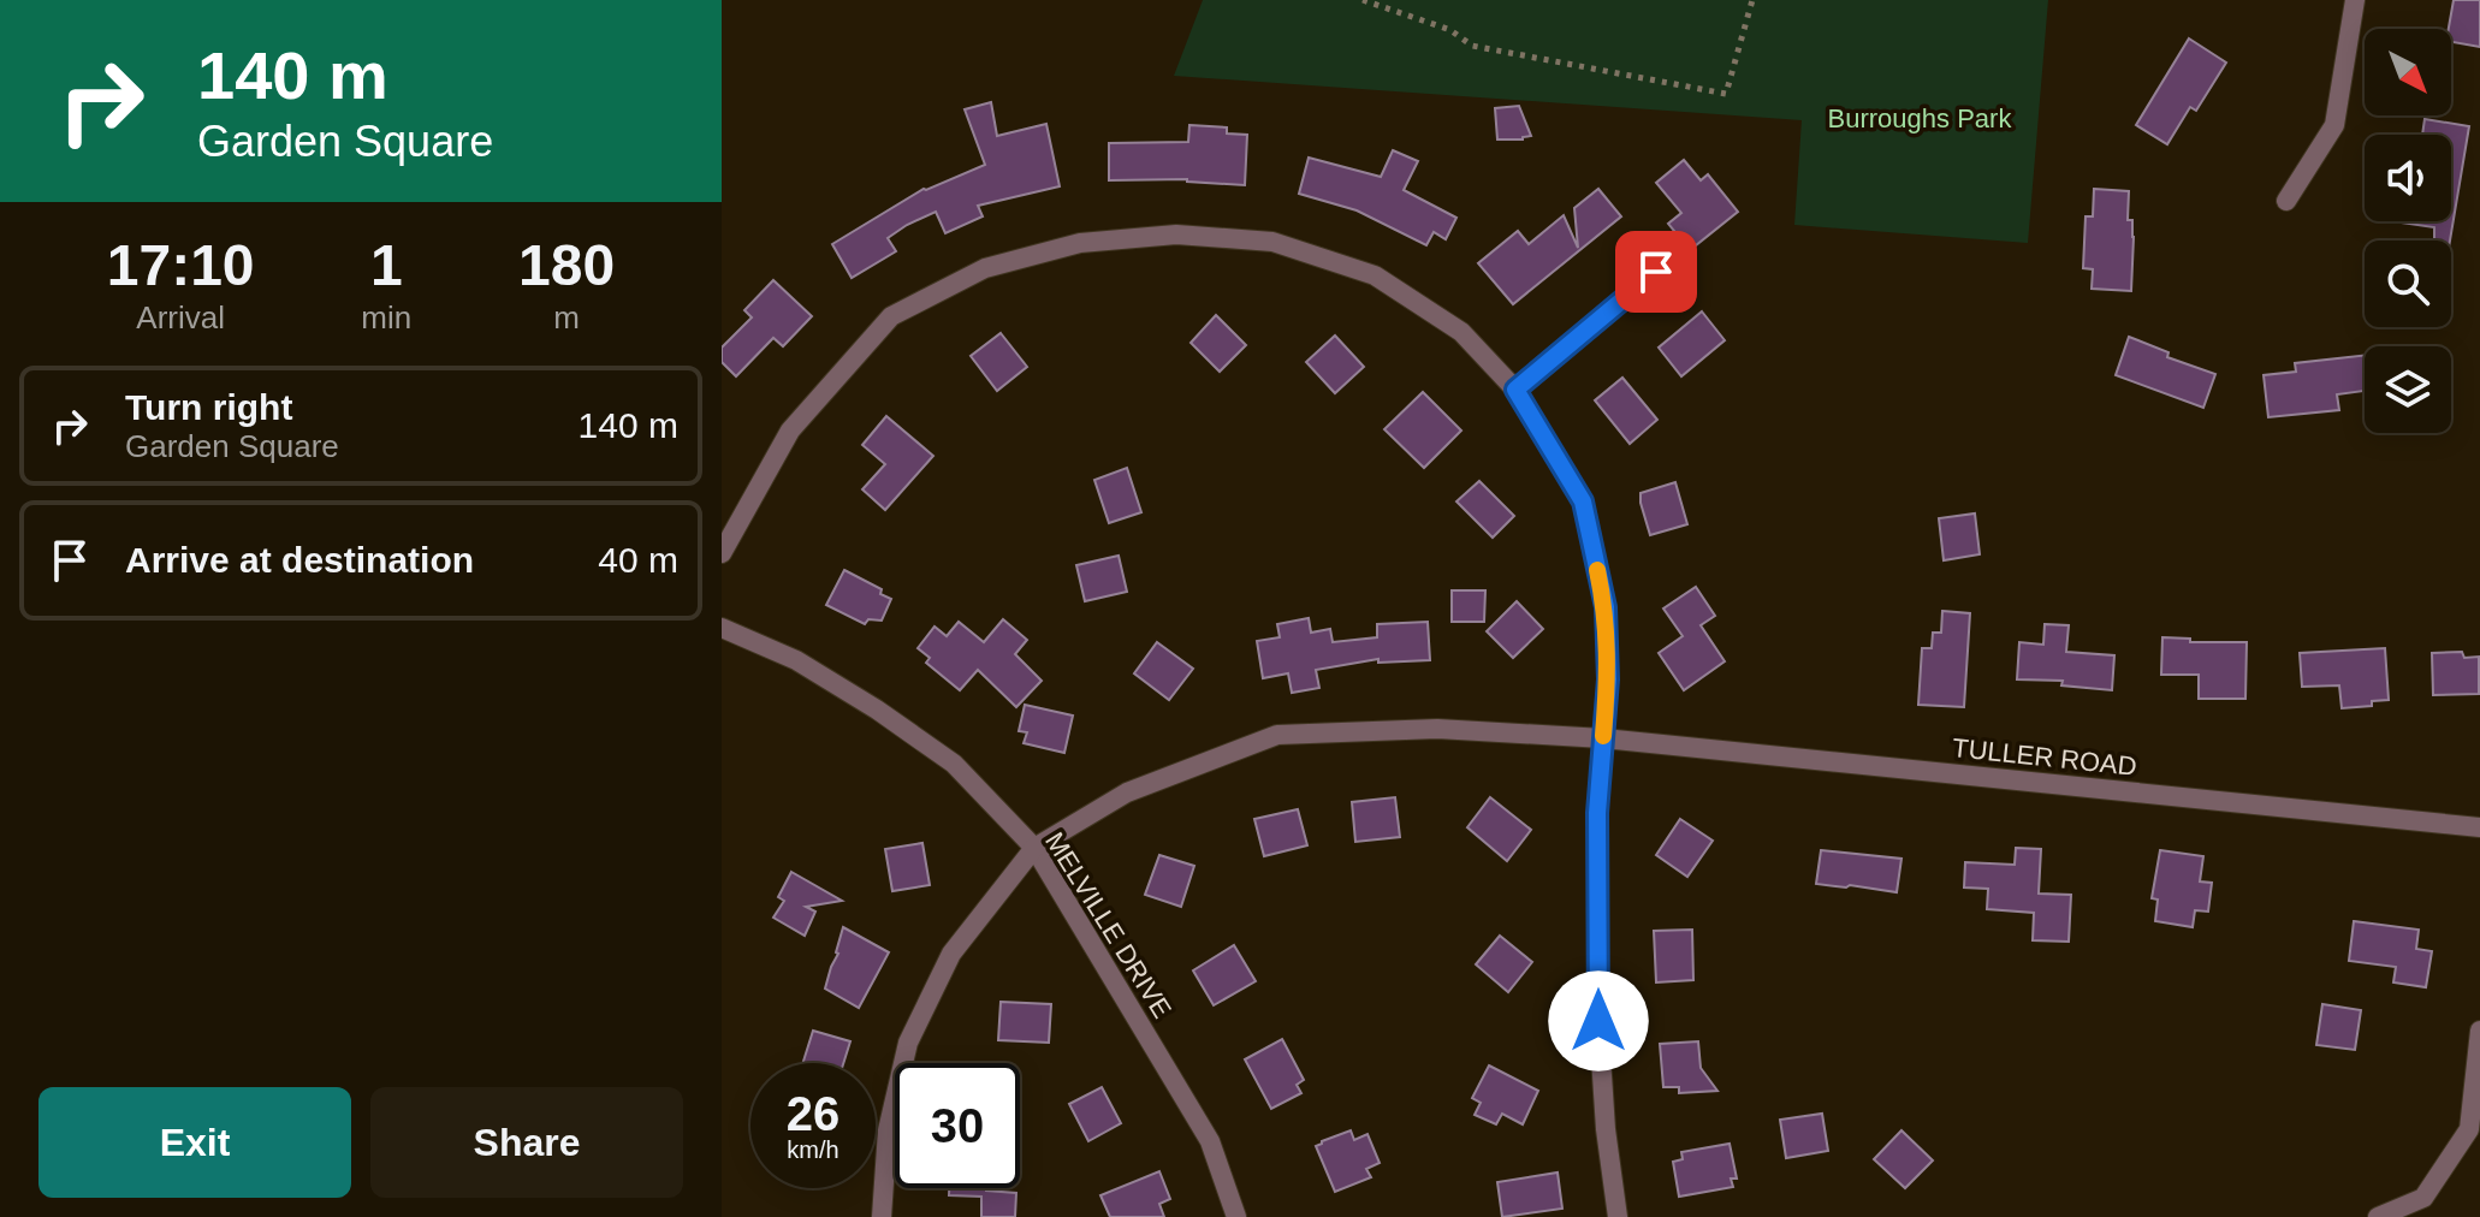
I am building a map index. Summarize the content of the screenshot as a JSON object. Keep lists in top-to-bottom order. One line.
{"streets":{"street":["TULLER ROAD","MELVILLE DRIVE"]},"crossings":[["TULLER ROAD","MELVILLE DRIVE"]],"parks":["Burroughs Park"],"north":"bottom right","page":{"turn":["140 m","Garden Square"],"eta":["17:10","Arrival","1","min","180","m"],"list":[{"name":"Turn right","note":"Garden Square","value":"140 m"},{"name":"Arrive at destination","value":"40 m"}],"speed":"26 km/h","limit":"30","buttons":["Exit","Share"]}}
